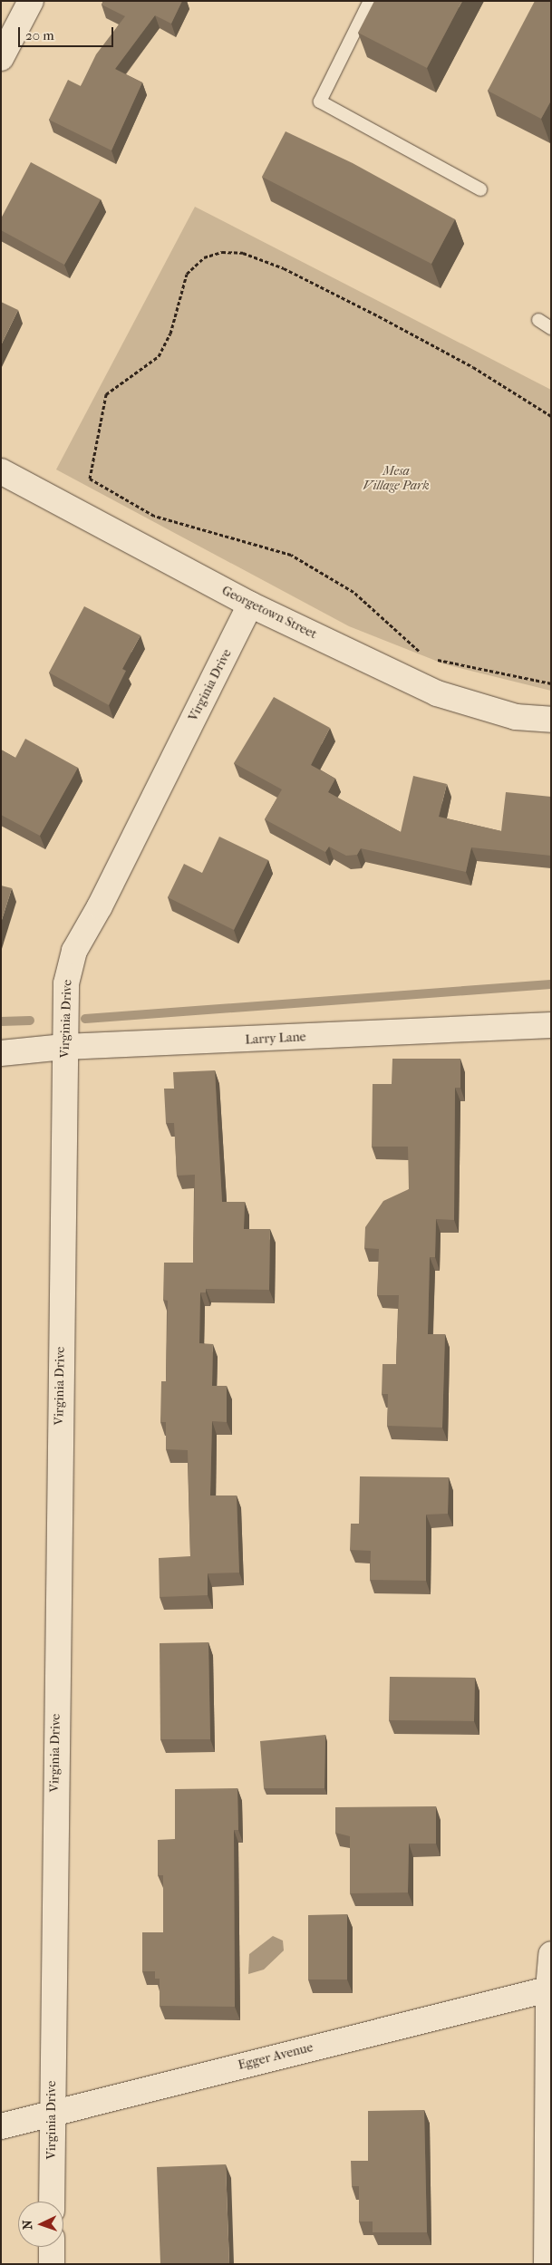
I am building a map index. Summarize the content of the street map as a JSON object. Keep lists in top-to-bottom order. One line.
{"streets":{"street":["Georgetown Street","Virginia Drive","Larry Lane","Egger Avenue"]},"crossings":[["Georgetown Street","Virginia Drive"],["Virginia Drive","Larry Lane"],["Virginia Drive","Egger Avenue"]],"parks":["Mesa Village Park"],"scale_bar":"20 m","north":"left"}
